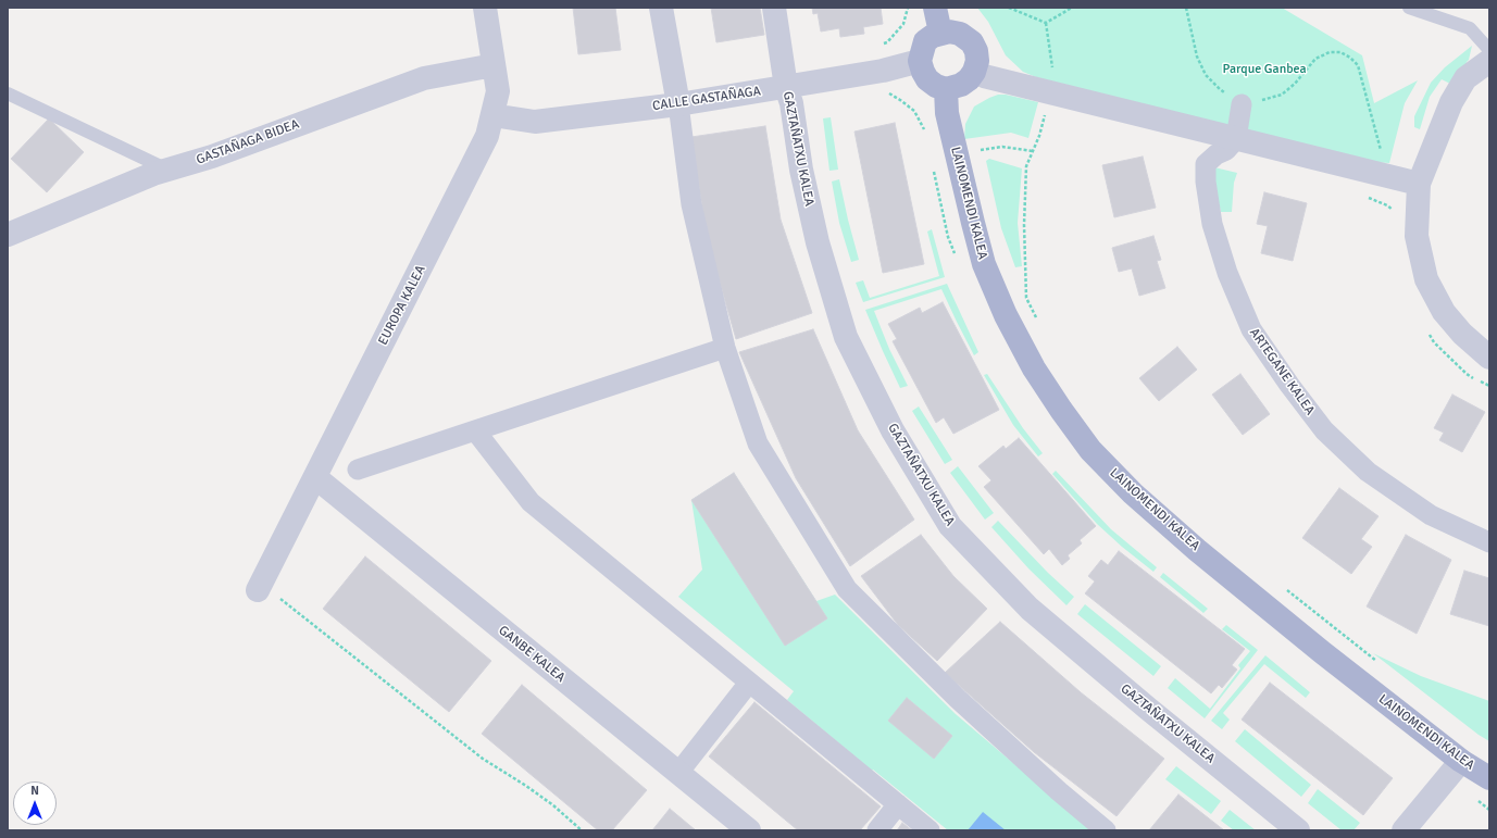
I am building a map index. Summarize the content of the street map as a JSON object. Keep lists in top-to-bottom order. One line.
{"streets":{"main road":["LAINOMENDI KALEA"],"street":["CALLE GASTAÑAGA","GASTAÑAGA BIDEA","GAZTAÑATXU KALEA","EUROPA KALEA","ARTEGANE KALEA","GANBE KALEA"]},"crossings":[["CALLE GASTAÑAGA","GAZTAÑATXU KALEA"],["CALLE GASTAÑAGA","LAINOMENDI KALEA"],["CALLE GASTAÑAGA","EUROPA KALEA"],["GASTAÑAGA BIDEA","EUROPA KALEA"],["EUROPA KALEA","GANBE KALEA"]],"parks":["Parque Ganbea"],"north":"top"}
